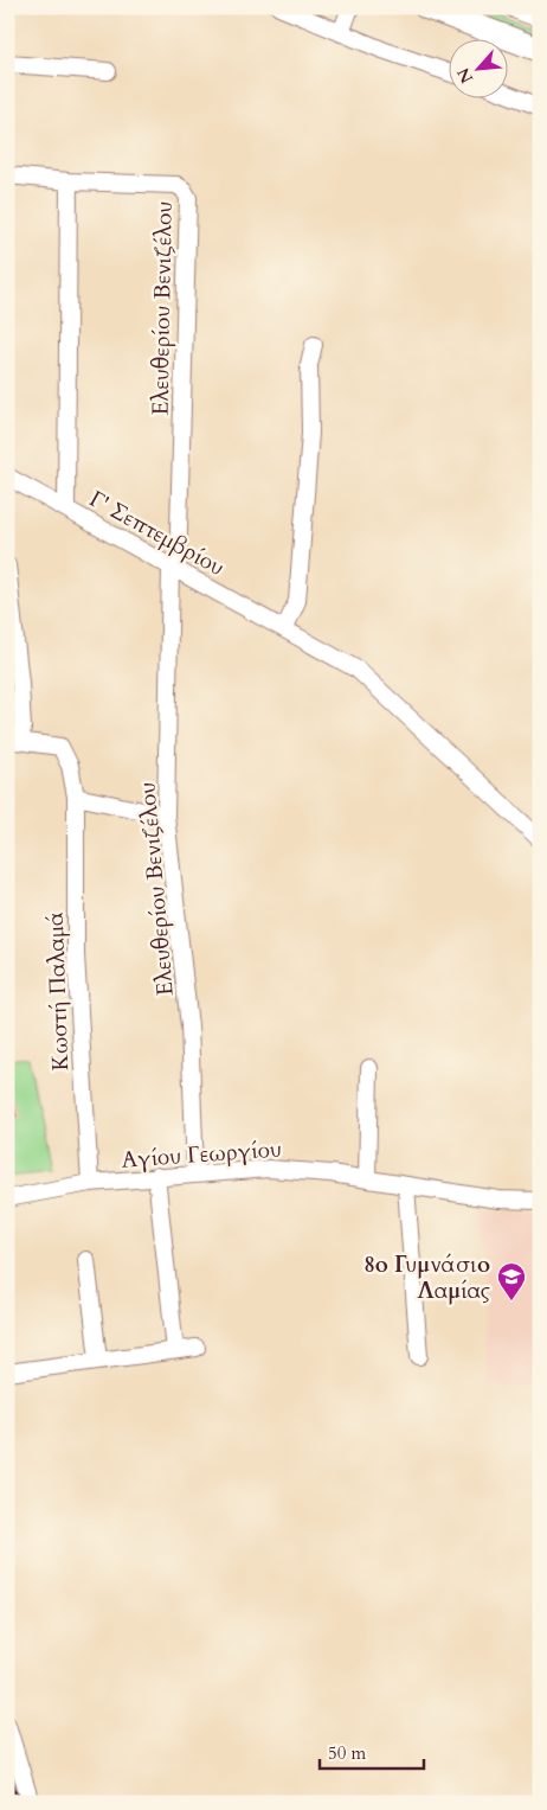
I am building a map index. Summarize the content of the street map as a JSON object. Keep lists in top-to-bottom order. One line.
{"streets":{"street":["Ελευθερίου Βενιζέλου","Γ' Σεπτεμβρίου","Κωστή Παλαμά","Αγίου Γεωργίου"]},"crossings":[["Ελευθερίου Βενιζέλου","Γ' Σεπτεμβρίου"],["Ελευθερίου Βενιζέλου","Αγίου Γεωργίου"],["Κωστή Παλαμά","Αγίου Γεωργίου"]],"places":{"school or university":["8ο Γυμνάσιο Λαμίας"]},"scale_bar":"50 m","north":"bottom left"}
